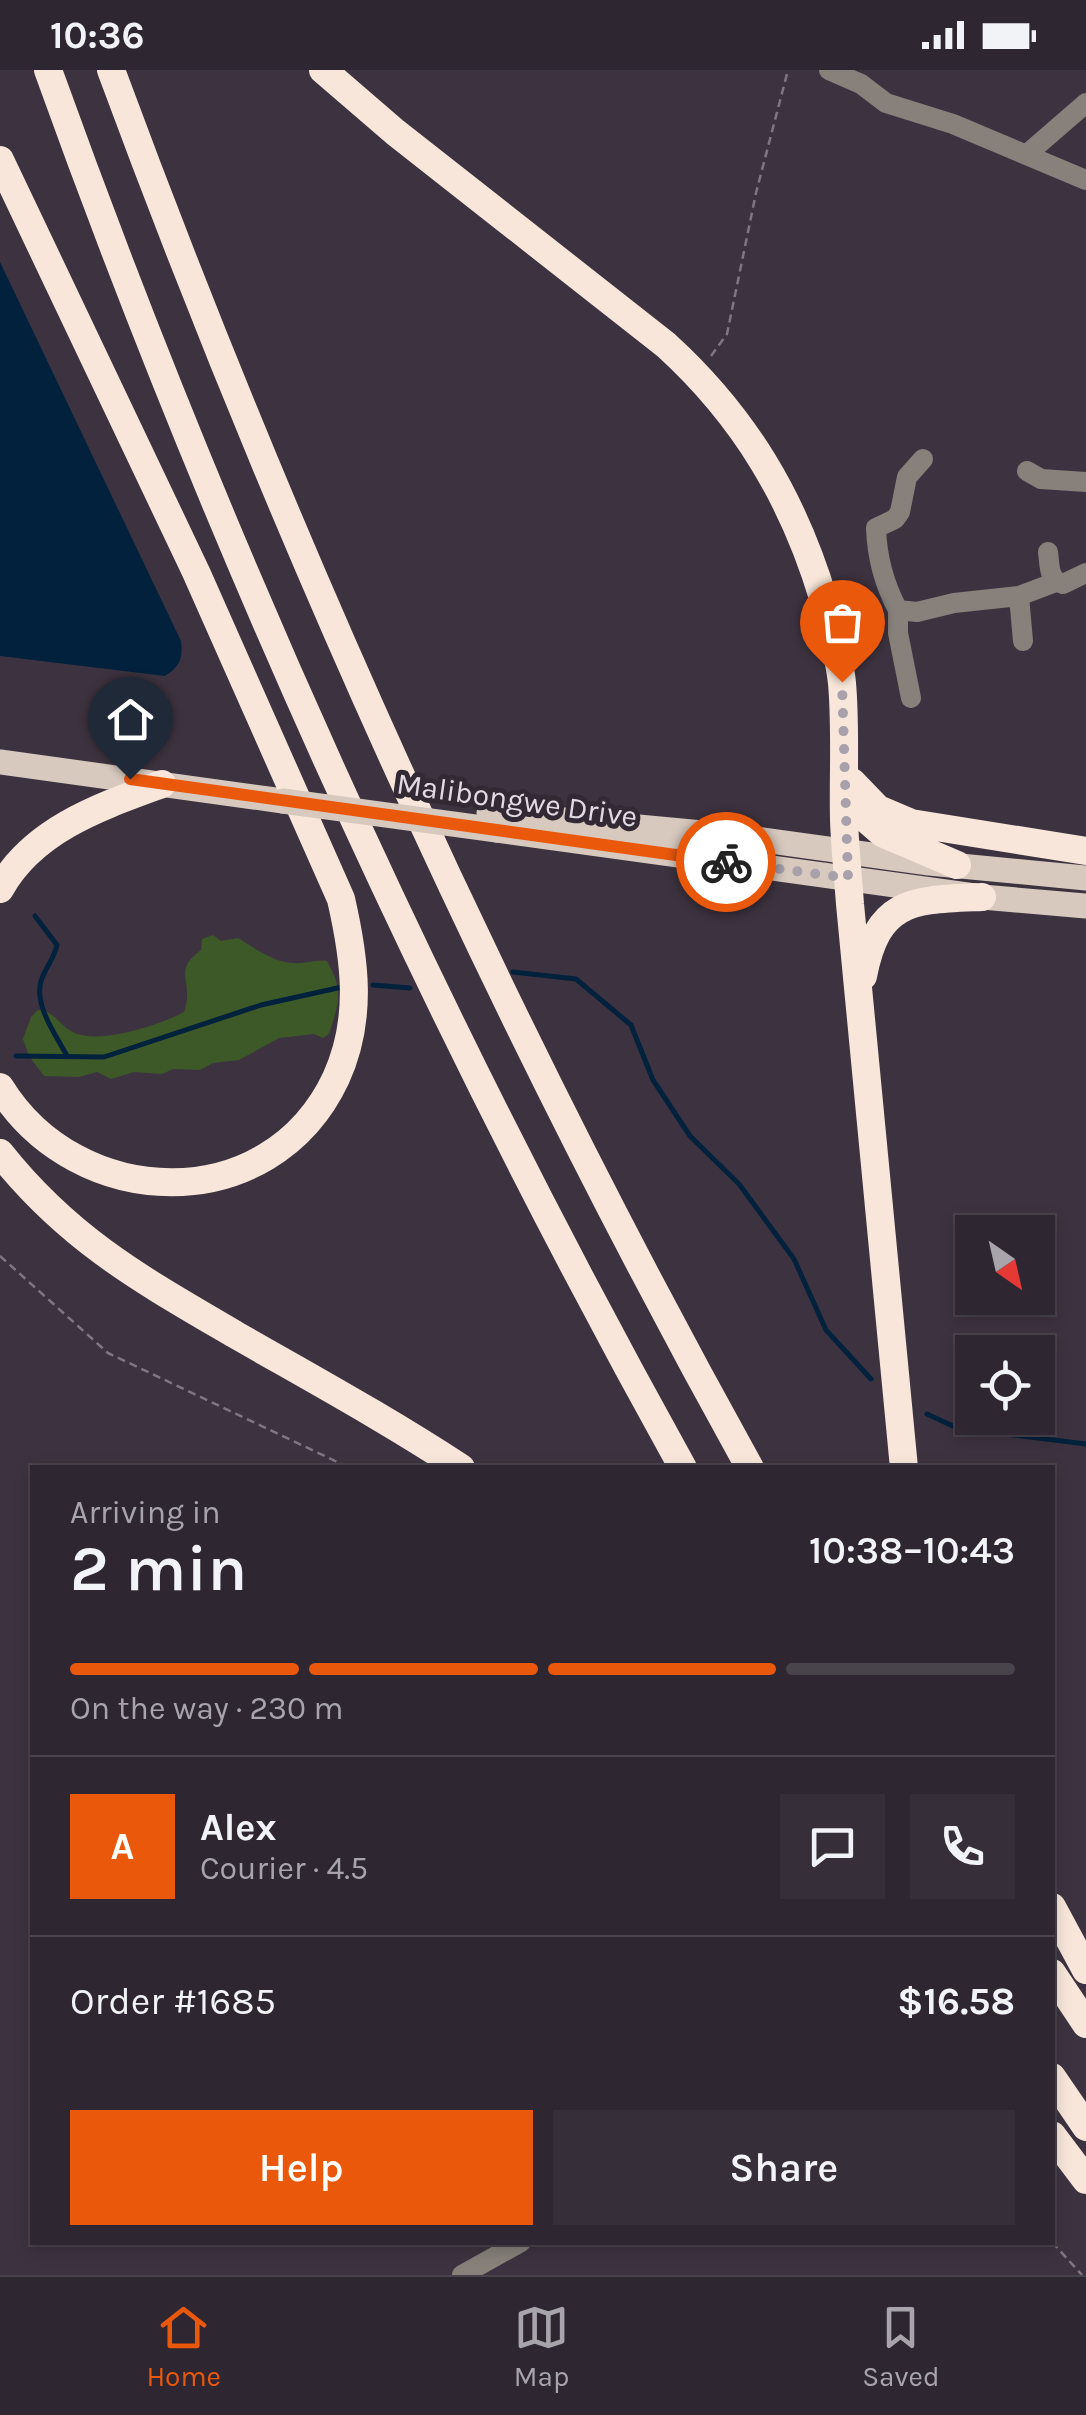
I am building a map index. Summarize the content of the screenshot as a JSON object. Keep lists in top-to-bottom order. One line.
{"streets":{"main road":["Malibongwe Drive"]},"north":"bottom right","page":{"status":"10:36","heading":["2 min","Arriving in","10:38–10:43"],"panel":["Alex","Courier · 4.5","Order #1685","$16.58"],"bar":"On the way · 230 m","round":"A","buttons":["Help","Share"],"tabs":["Home","Map","Saved"]}}
